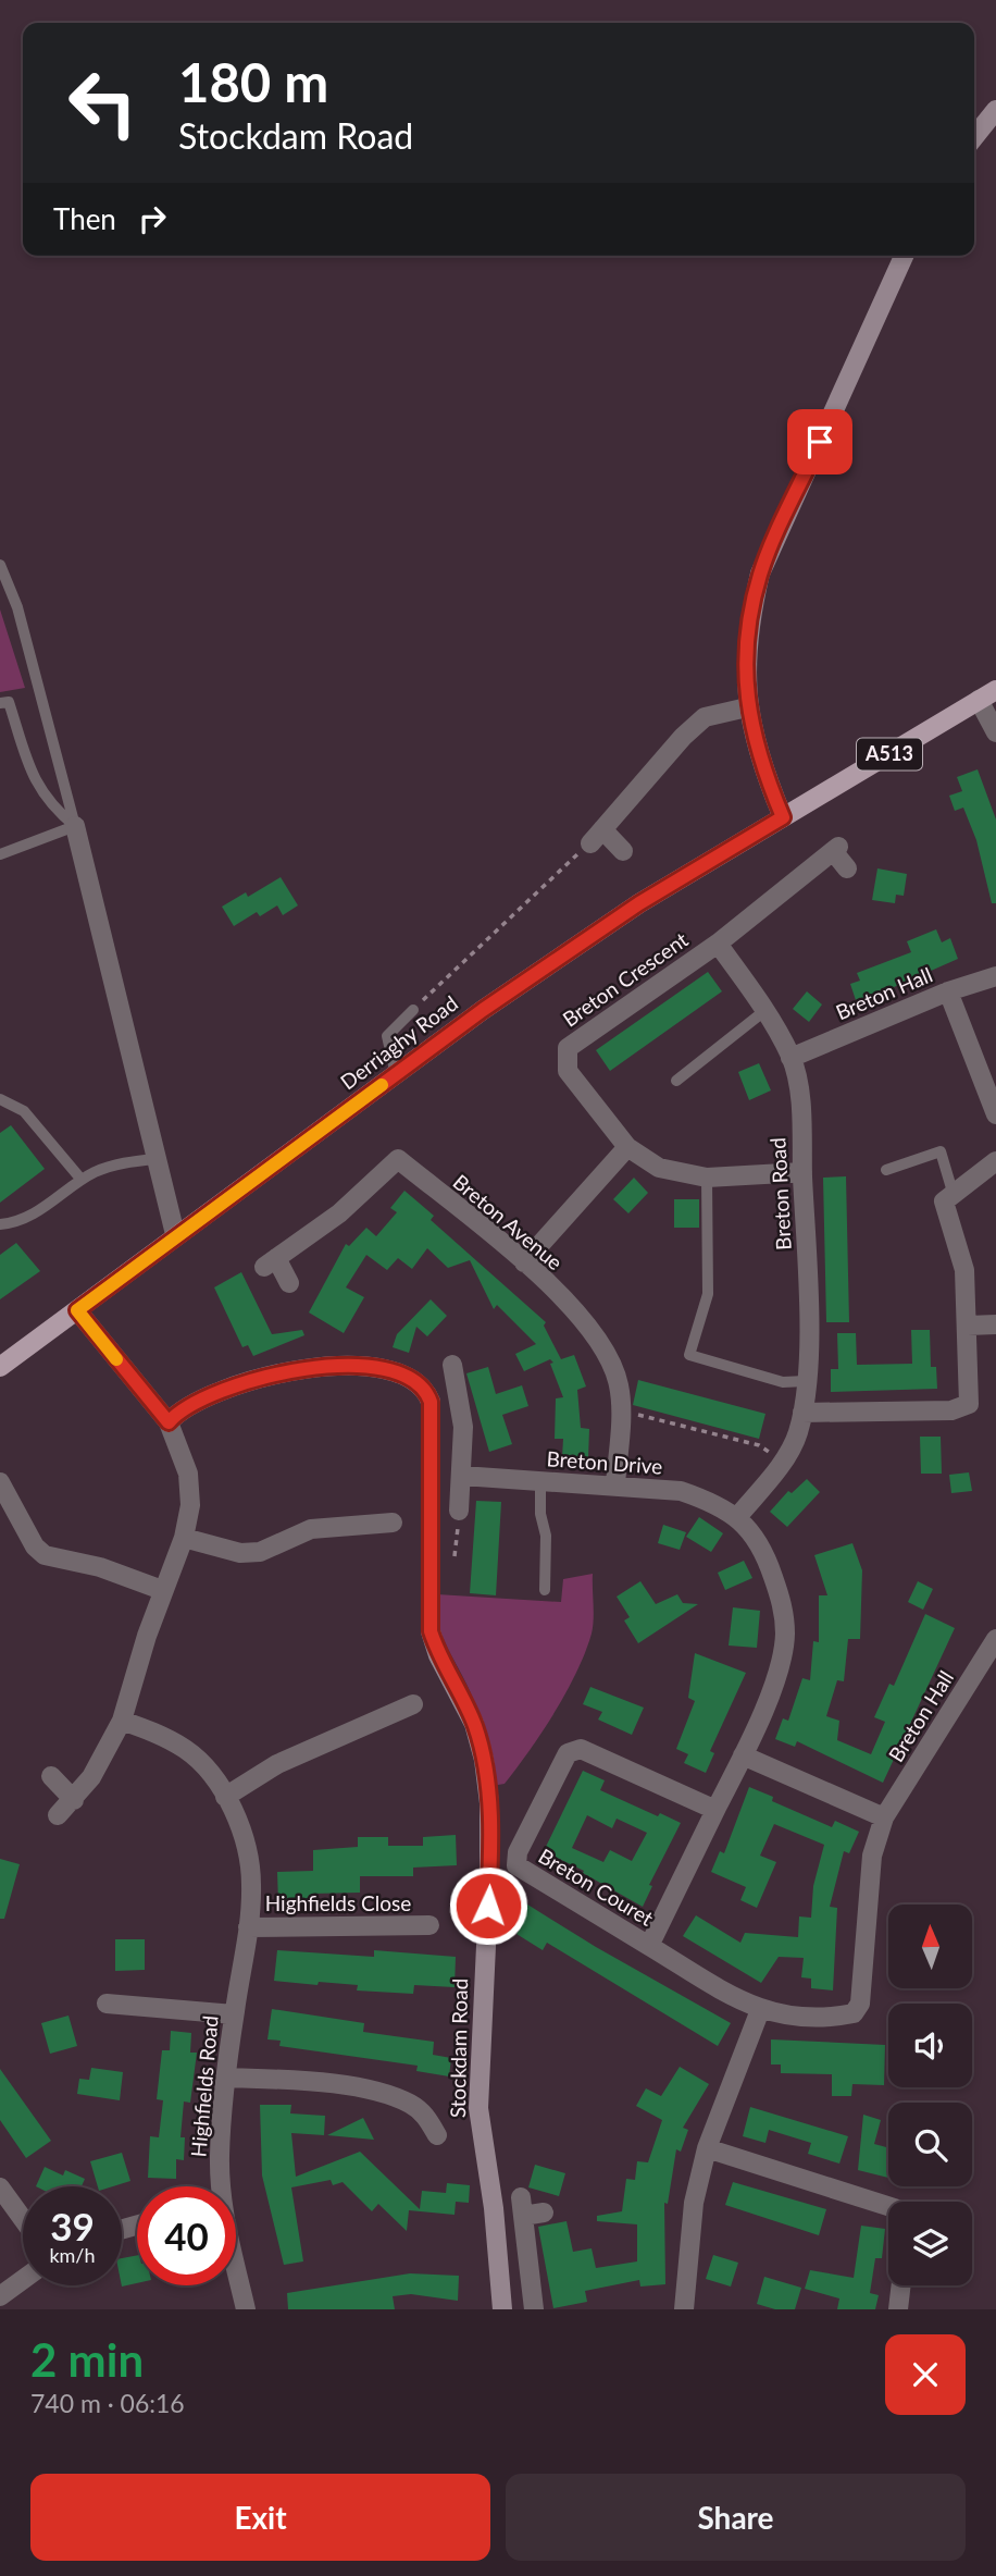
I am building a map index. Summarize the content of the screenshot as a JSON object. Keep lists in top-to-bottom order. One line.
{"streets":{"main road":["A513","Derriaghy Road"],"street":["Breton Crescent","Breton Hall","Breton Road","Breton Avenue","Breton Drive","Breton Couret","Highfields Close","Stockdam Road","Highfields Road"]},"crossings":[["A513","Derriaghy Road"],["Breton Crescent","Breton Road"],["Breton Hall","Breton Road"],["Breton Road","Breton Drive"],["Breton Road","Breton Couret"],["Breton Avenue","Breton Drive"],["Breton Drive","Breton Couret"],["Highfields Close","Highfields Road"]],"north":"top","page":{"turn":["180 m","Stockdam Road"],"then":"Then","speed":"39 km/h","limit":"40","heading":["2 min","740 m · 06:16"],"buttons":["Exit","Share"]}}
